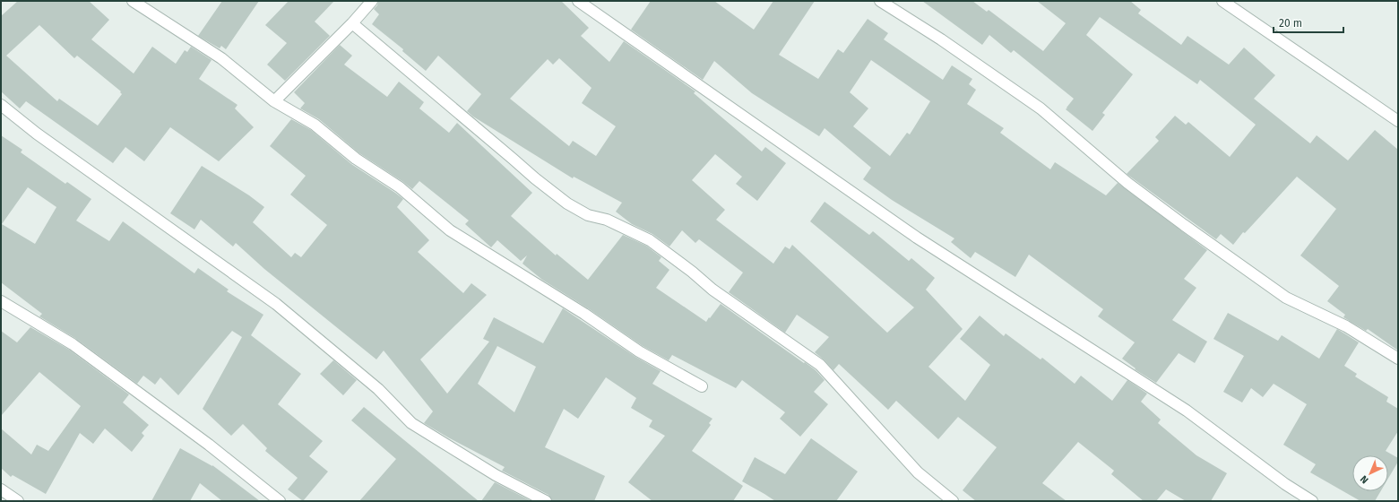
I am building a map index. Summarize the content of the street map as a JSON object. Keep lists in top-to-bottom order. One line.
{"scale_bar":"20 m","north":"bottom left"}
